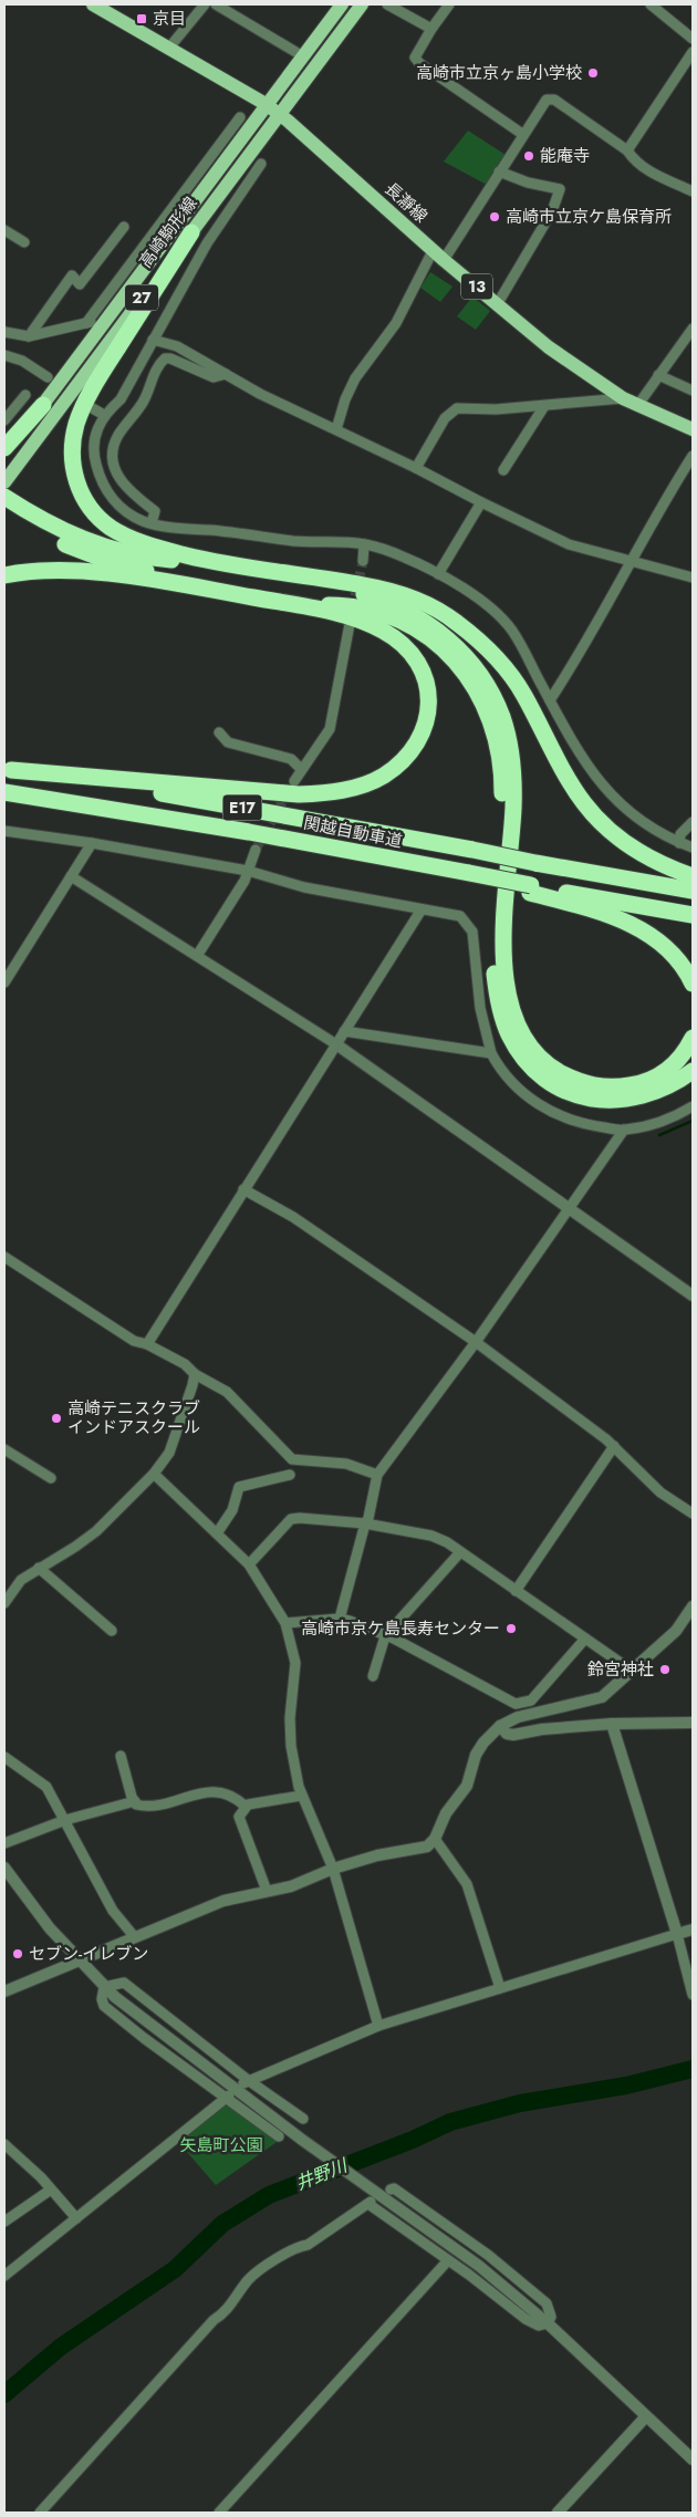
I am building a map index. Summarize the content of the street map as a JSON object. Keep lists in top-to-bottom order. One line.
{"streets":{"highway":["E17","関越自動車道"],"main road":["長瀞線","高崎駒形線","13","27"]},"crossings":[["長瀞線","高崎駒形線"]],"water":["井野川"],"parks":["矢島町公園"],"places":{"transit":["京目"],"other":["高崎市立京ヶ島小学校","能庵寺","高崎市立京ケ島保育所","高崎テニスクラブ インドアスクール","高崎市京ケ島長寿センター","鈴宮神社","セブン-イレブン"]}}
